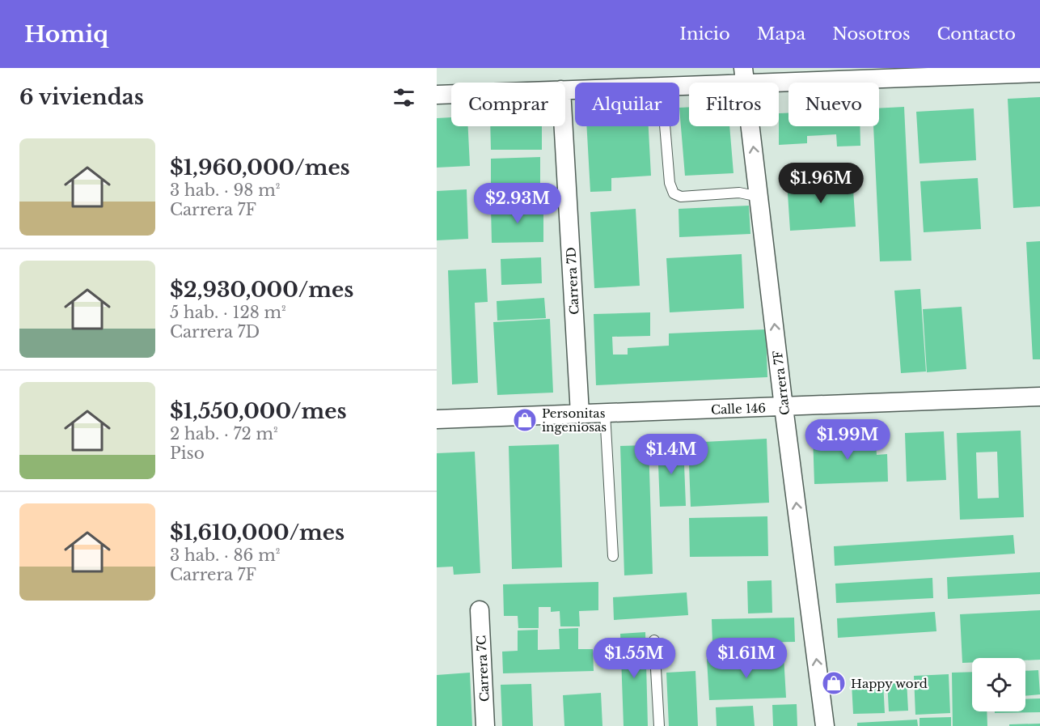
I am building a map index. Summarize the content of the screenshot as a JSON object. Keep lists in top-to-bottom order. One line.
{"streets":{"street":["Carrera 7D","Carrera 7F","Calle 146","Carrera 7C"]},"crossings":[["Carrera 7D","Calle 146"],["Carrera 7F","Calle 146"]],"one_way":["Carrera 7F"],"places":{"shop":["Personitas ingeniosas","Happy word"]},"page":{"header":"Homiq","nav":["Inicio","Mapa","Nosotros","Contacto"],"heading":"6 viviendas","chip":["Comprar","Alquilar","Filtros","Nuevo"],"list":[{"name":"$1,960,000/mes","note":"3 hab. · 98 m² · Carrera 7F"},{"name":"$2,930,000/mes","note":"5 hab. · 128 m² · Carrera 7D"},{"name":"$1,550,000/mes","note":"2 hab. · 72 m² · Piso"},{"name":"$1,610,000/mes","note":"3 hab. · 86 m² · Carrera 7F"}],"price":["$1.96M","$2.93M","$1.99M","$1.4M","$1.55M","$1.61M"]}}
